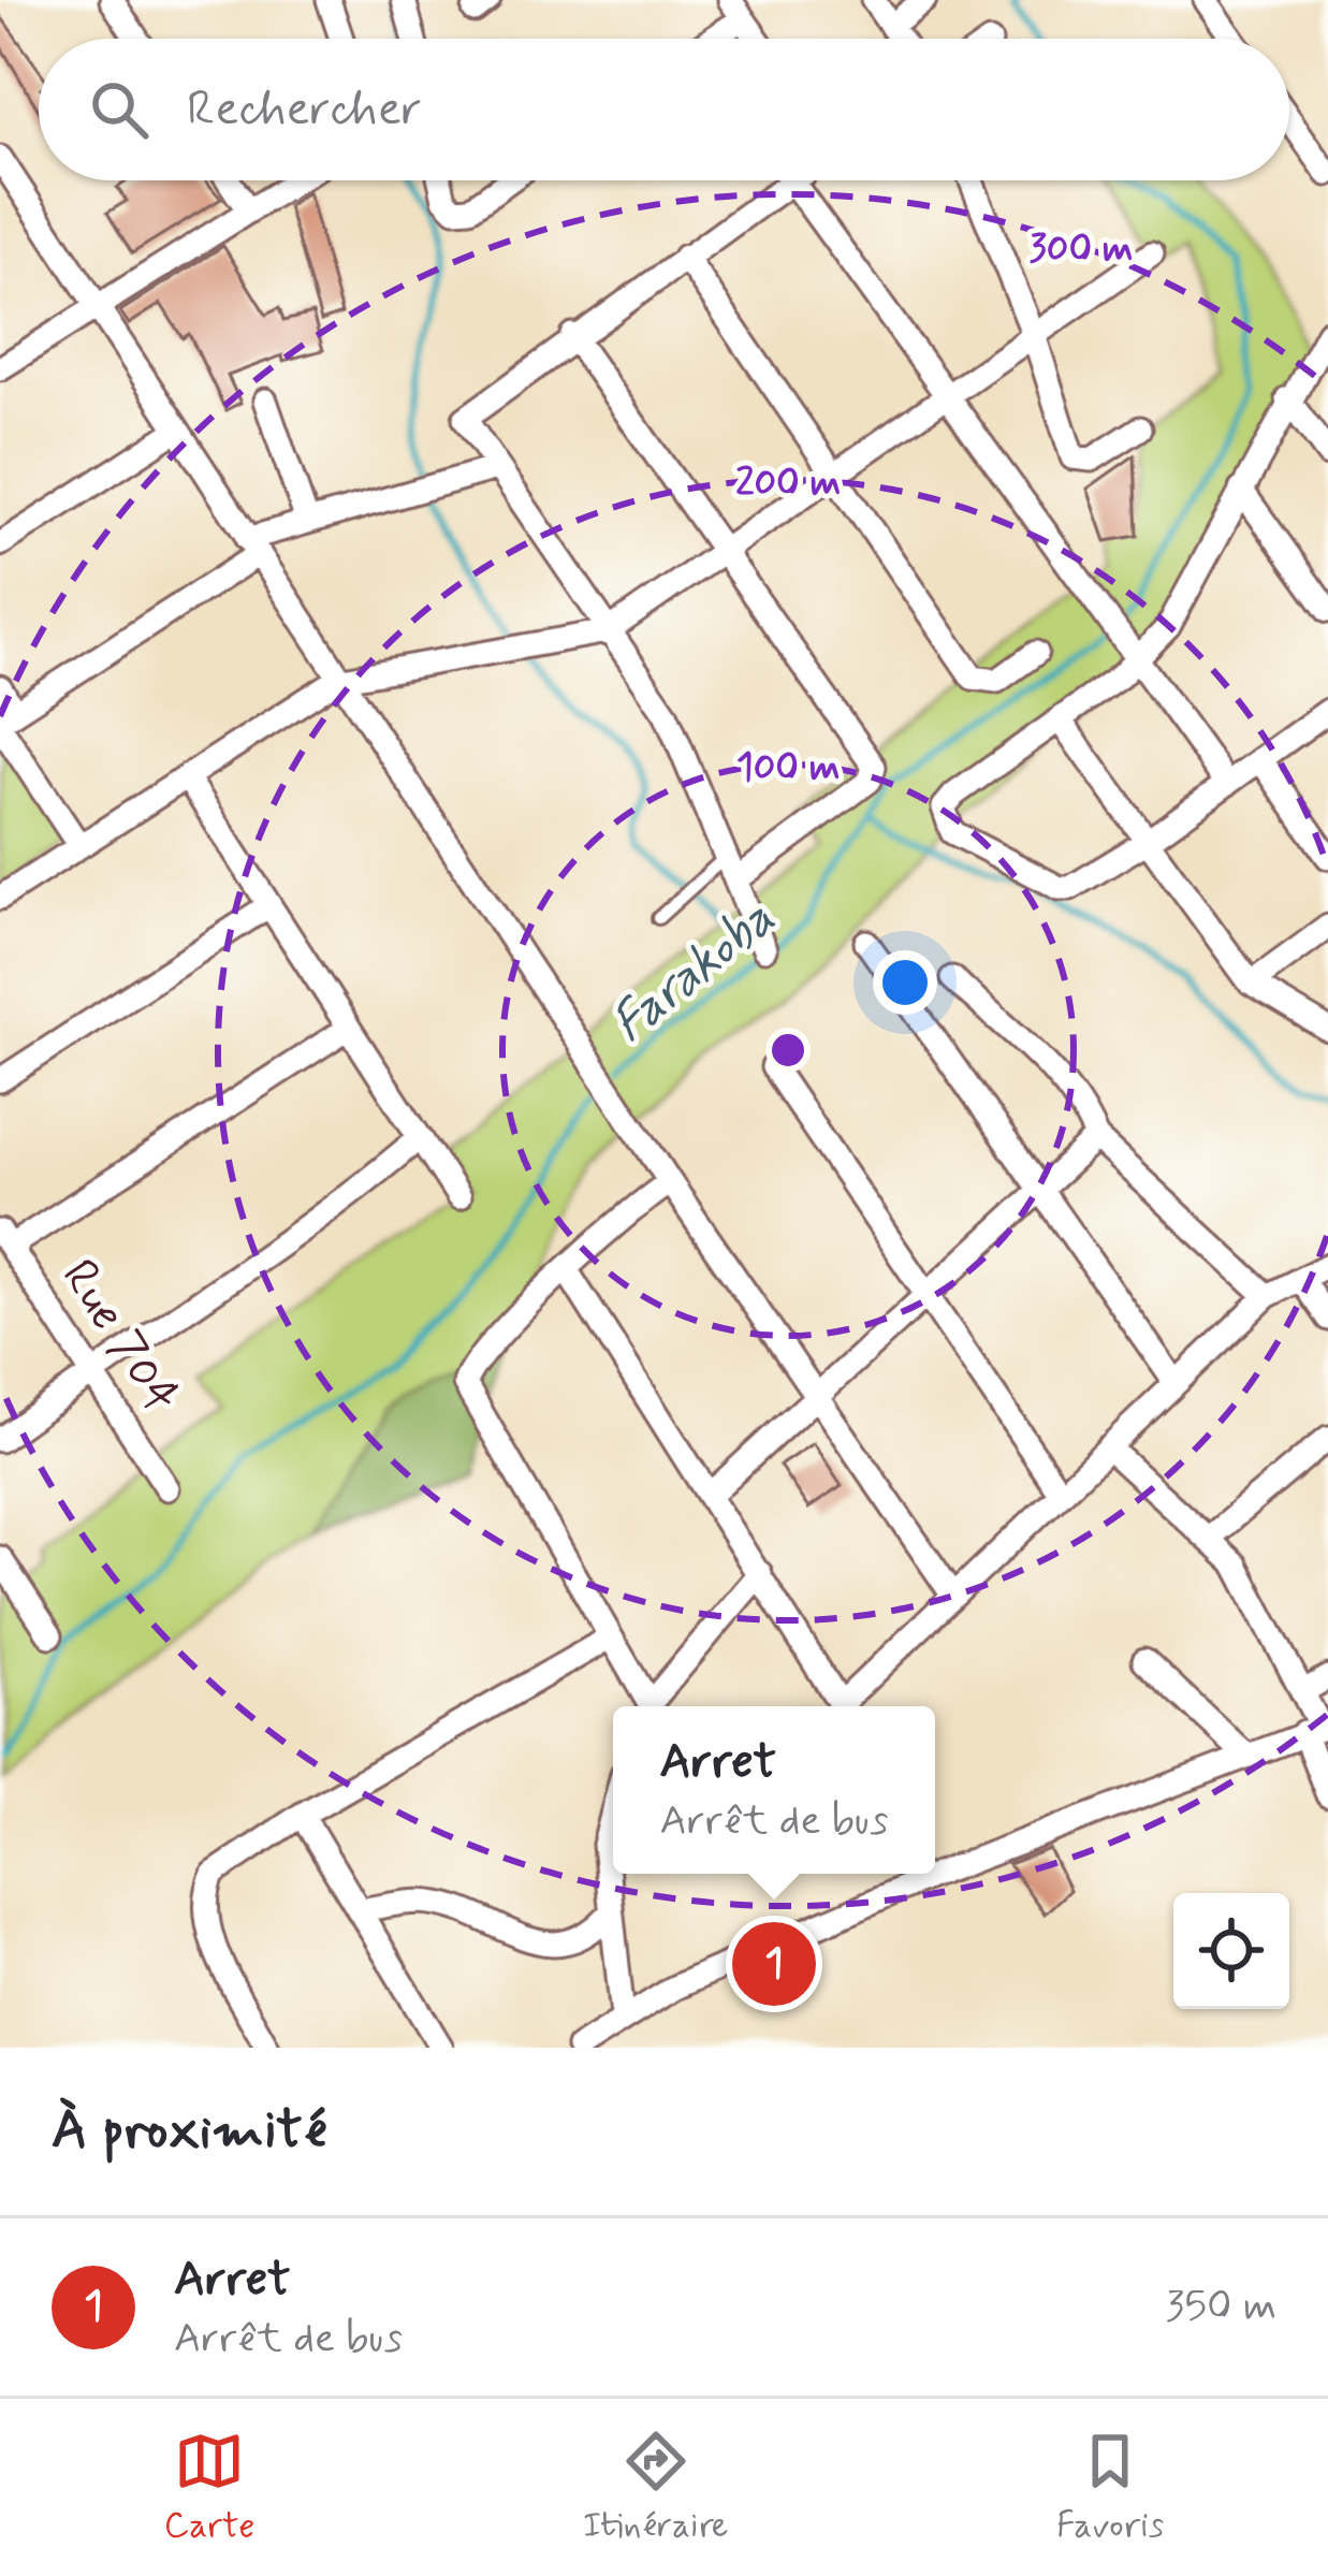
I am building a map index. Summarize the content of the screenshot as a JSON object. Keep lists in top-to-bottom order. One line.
{"streets":{"street":["Rue 704"]},"water":["Farakoba"],"page":{"search":"Rechercher","popup":["Arret","Arrêt de bus"],"pins":"1","heading":"À proximité","list":[{"mark":"1","name":"Arret","note":"Arrêt de bus","value":"350 m"}],"nav":["Carte","Itinéraire","Favoris"]},"rings":["300 m","200 m","100 m"]}
